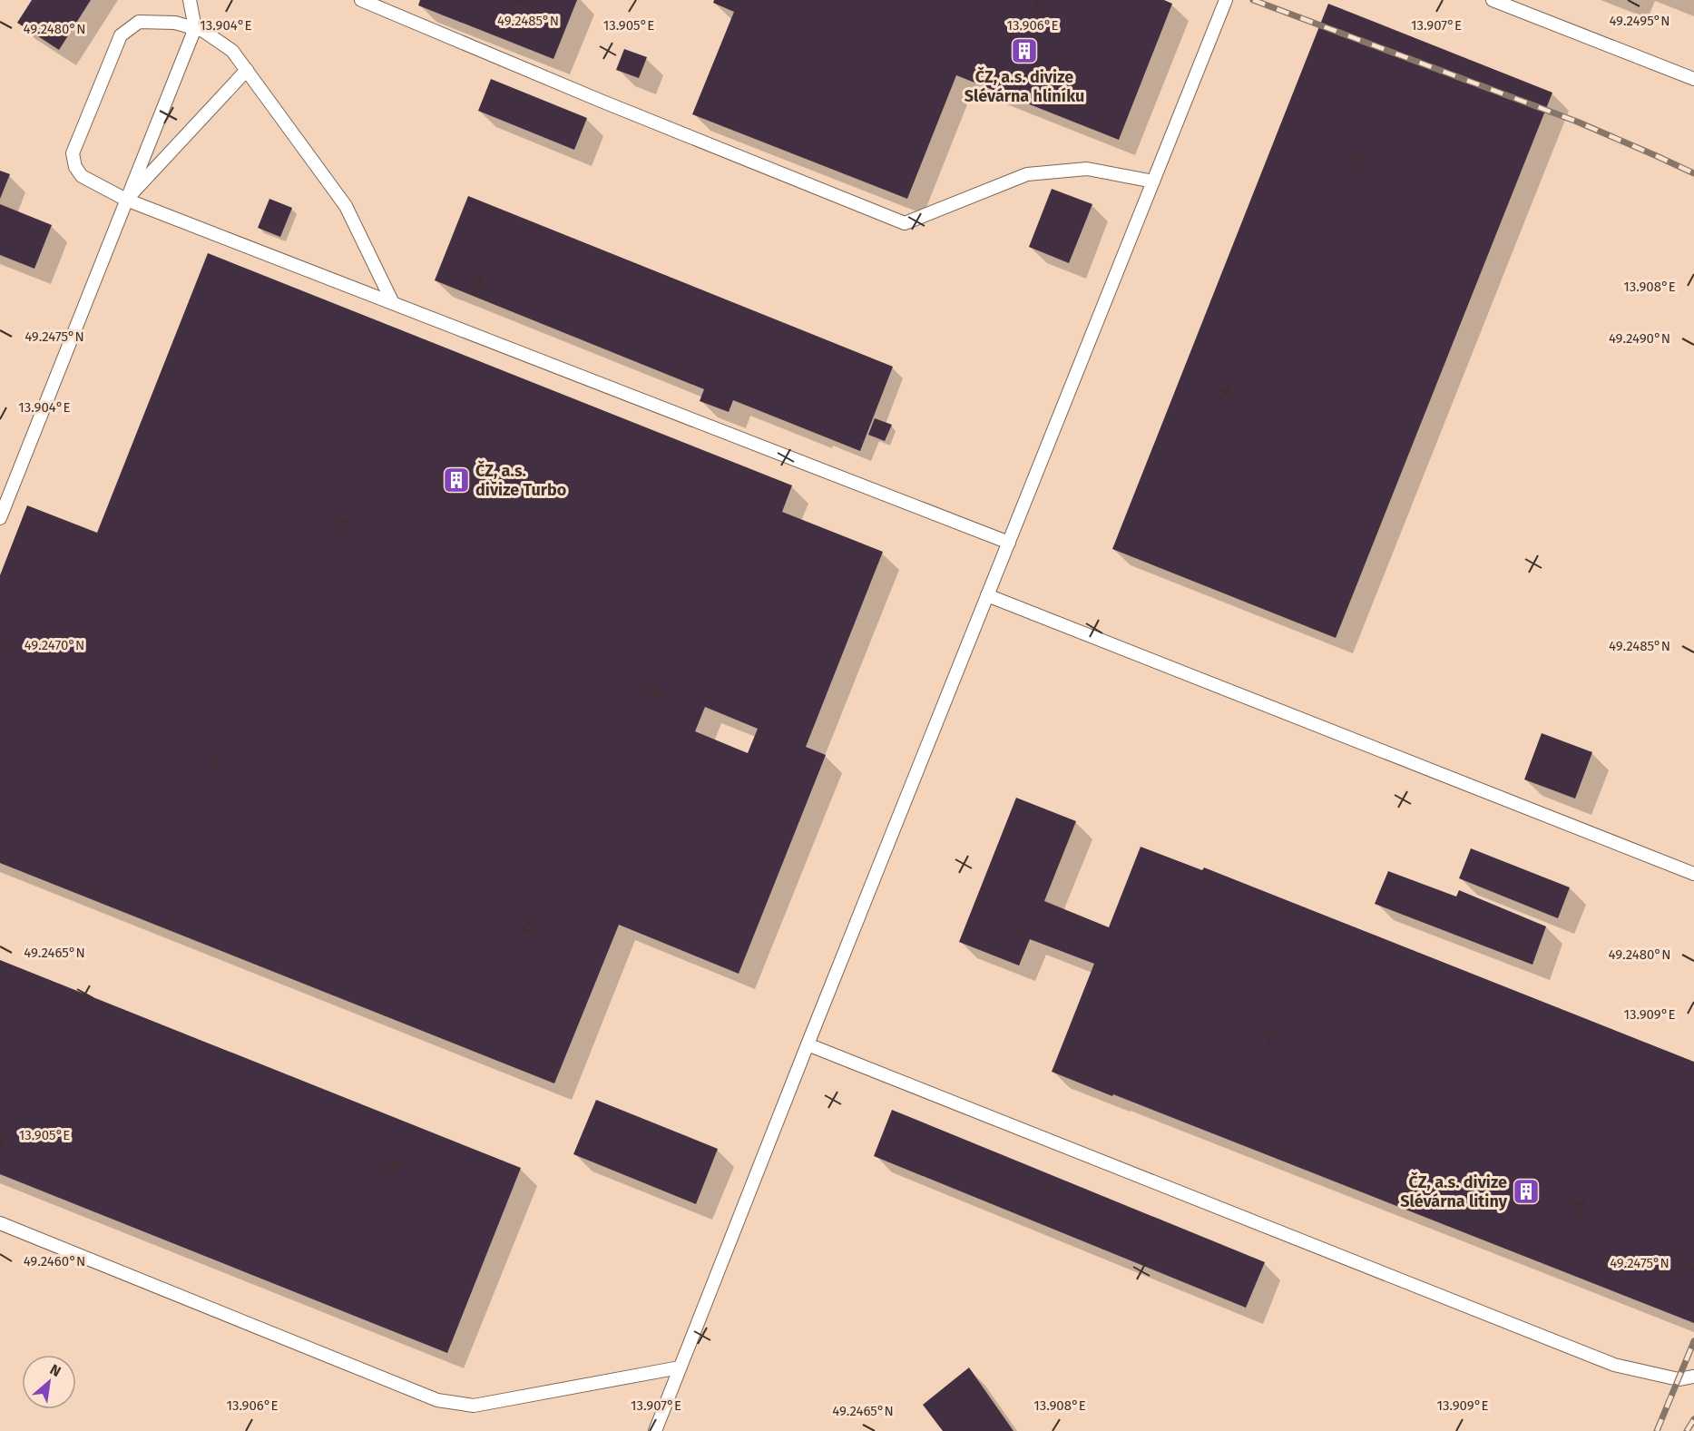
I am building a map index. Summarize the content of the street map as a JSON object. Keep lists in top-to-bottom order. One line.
{"places":{"building":["ČZ, a.s. divize Slévárna hliníku","ČZ, a.s. divize Turbo","ČZ, a.s. divize Slévárna litiny"]},"north":"top right","coordinates":["49.2495°N","49.2485°N","13.904°E","13.905°E","13.906°E","13.907°E","49.2480°N","13.908°E","49.2475°N","49.2490°N","49.2470°N","49.2465°N","13.909°E","49.2460°N"]}
